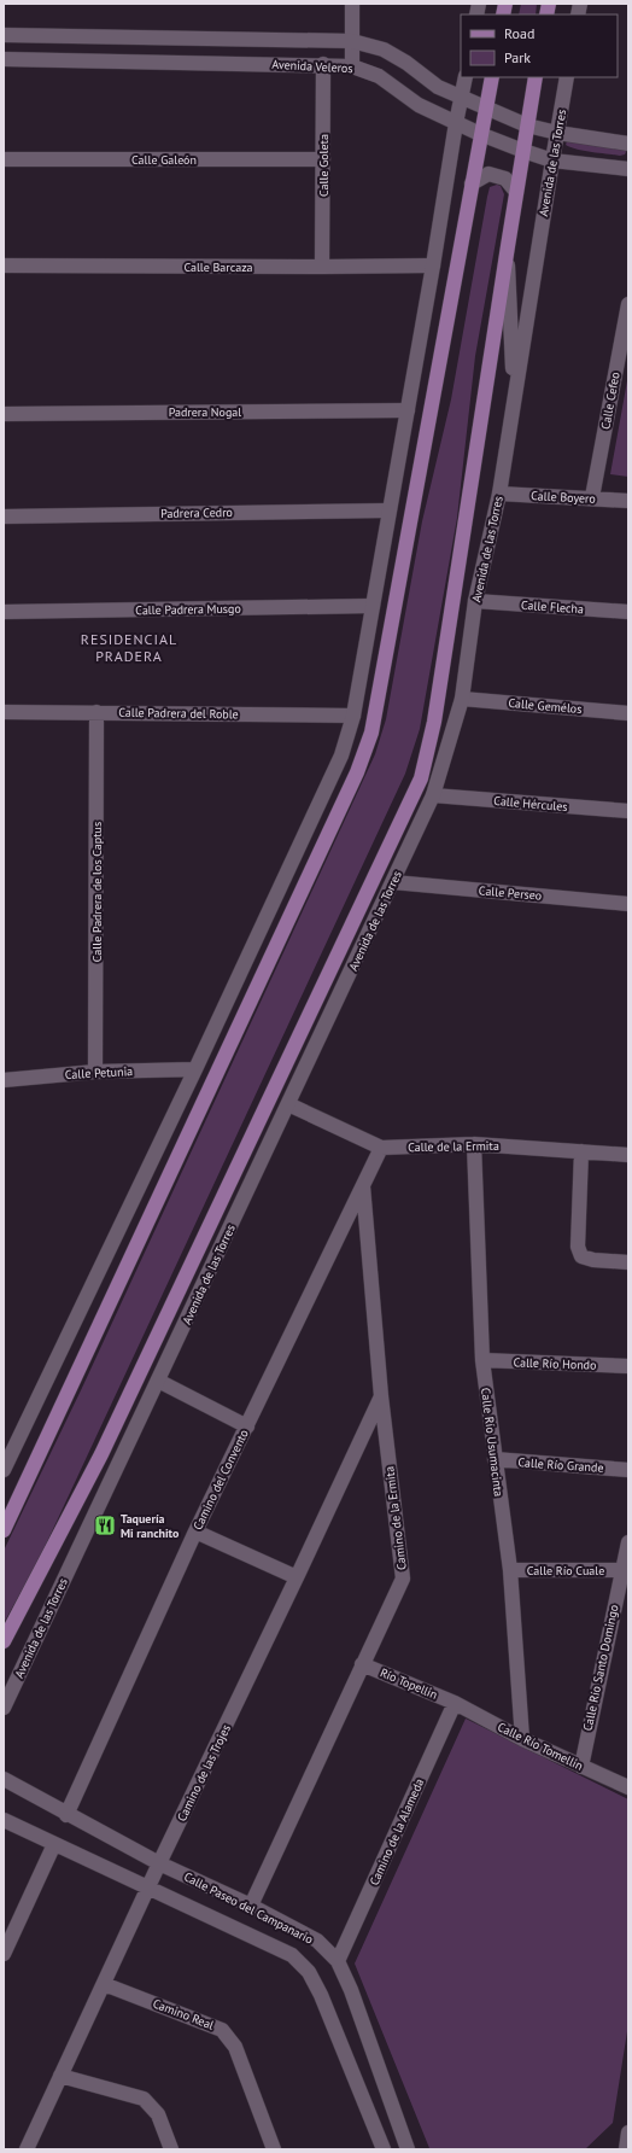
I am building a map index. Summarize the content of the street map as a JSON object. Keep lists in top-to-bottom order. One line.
{"streets":{"main road":["Avenida de las Torres"],"street":["Avenida Veleros","Calle Galeón","Calle Goleta","Calle Barcaza","Calle Cefeo","Padrera Nogal","Calle Boyero","Padrera Cedro","Calle Flecha","Calle Padrera Musgo","Calle Gemélos","Calle Padrera del Roble","Calle Hércules","Calle Padrera de los Captus","Calle Perseo","Calle Petunia","Calle de la Ermita","Calle Río Hondo","Calle Río Usumacinta","Calle Río Grande","Camino del Convento","Camino de la Ermita","Calle Río Cuale","Calle Río Santo Domingo","Río Topellin","Calle Río Tomellin","Camino de las Trojes","Camino de la Alameda","Calle Paseo del Campanario","Camino Real"]},"crossings":[["Avenida Veleros","Avenida de las Torres"],["Avenida Veleros","Calle Goleta"],["Calle Galeón","Calle Goleta"],["Avenida de las Torres","Calle Boyero"],["Avenida de las Torres","Calle Flecha"],["Avenida de las Torres","Calle Gemélos"],["Avenida de las Torres","Calle Hércules"],["Avenida de las Torres","Calle Perseo"],["Avenida de las Torres","Calle de la Ermita"],["Calle Goleta","Calle Barcaza"],["Calle Cefeo","Calle Boyero"],["Calle Padrera del Roble","Calle Padrera de los Captus"],["Calle Padrera de los Captus","Calle Petunia"],["Calle de la Ermita","Calle Río Usumacinta"],["Calle de la Ermita","Camino del Convento"],["Calle Río Hondo","Calle Río Usumacinta"],["Calle Río Usumacinta","Calle Río Grande"],["Calle Río Usumacinta","Calle Río Cuale"],["Calle Río Usumacinta","Calle Río Tomellin"],["Camino del Convento","Camino de la Ermita"],["Camino del Convento","Calle Paseo del Campanario"],["Camino de la Ermita","Río Topellin"],["Camino de la Ermita","Camino de las Trojes"],["Camino de la Ermita","Calle Paseo del Campanario"],["Calle Río Cuale","Calle Río Santo Domingo"],["Calle Río Santo Domingo","Calle Río Tomellin"],["Río Topellin","Calle Río Tomellin"],["Río Topellin","Camino de la Alameda"],["Calle Río Tomellin","Camino de la Alameda"],["Camino de las Trojes","Calle Paseo del Campanario"],["Camino de las Trojes","Camino Real"],["Camino de la Alameda","Calle Paseo del Campanario"]],"districts":["RESIDENCIAL PRADERA"],"places":{"restaurant":["Taquería Mi ranchito"]},"legend":["Road","Park"]}
